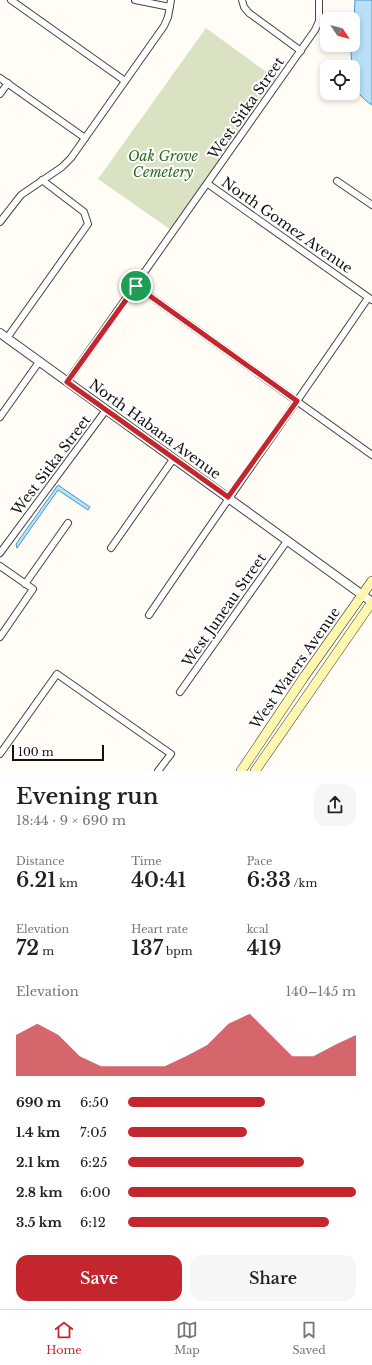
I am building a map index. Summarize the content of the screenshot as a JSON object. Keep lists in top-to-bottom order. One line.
{"streets":{"main road":["West Waters Avenue"],"street":["West Sitka Street","North Gomez Avenue","North Habana Avenue","West Juneau Street"]},"crossings":[["West Sitka Street","North Gomez Avenue"],["West Sitka Street","North Habana Avenue"],["North Habana Avenue","West Juneau Street"],["North Habana Avenue","West Waters Avenue"]],"parks":["Oak Grove Cemetery"],"scale_bar":"100 m","north":"bottom right","page":{"scale":"100 m","heading":["Evening run","18:44 · 9 × 690 m"],"stats":[["Distance","6.21 km"],["Time","40:41"],["Pace","6:33 /km"],["Elevation","72 m"],["Heart rate","137 bpm"],["kcal","419"]],"chart":["Elevation","140–145 m"],"list":[{"name":"690 m","note":"6:50"},{"name":"1.4 km","note":"7:05"},{"name":"2.1 km","note":"6:25"},{"name":"2.8 km","note":"6:00"},{"name":"3.5 km","note":"6:12"}],"buttons":["Save","Share"],"tabs":["Home","Map","Saved"]}}
